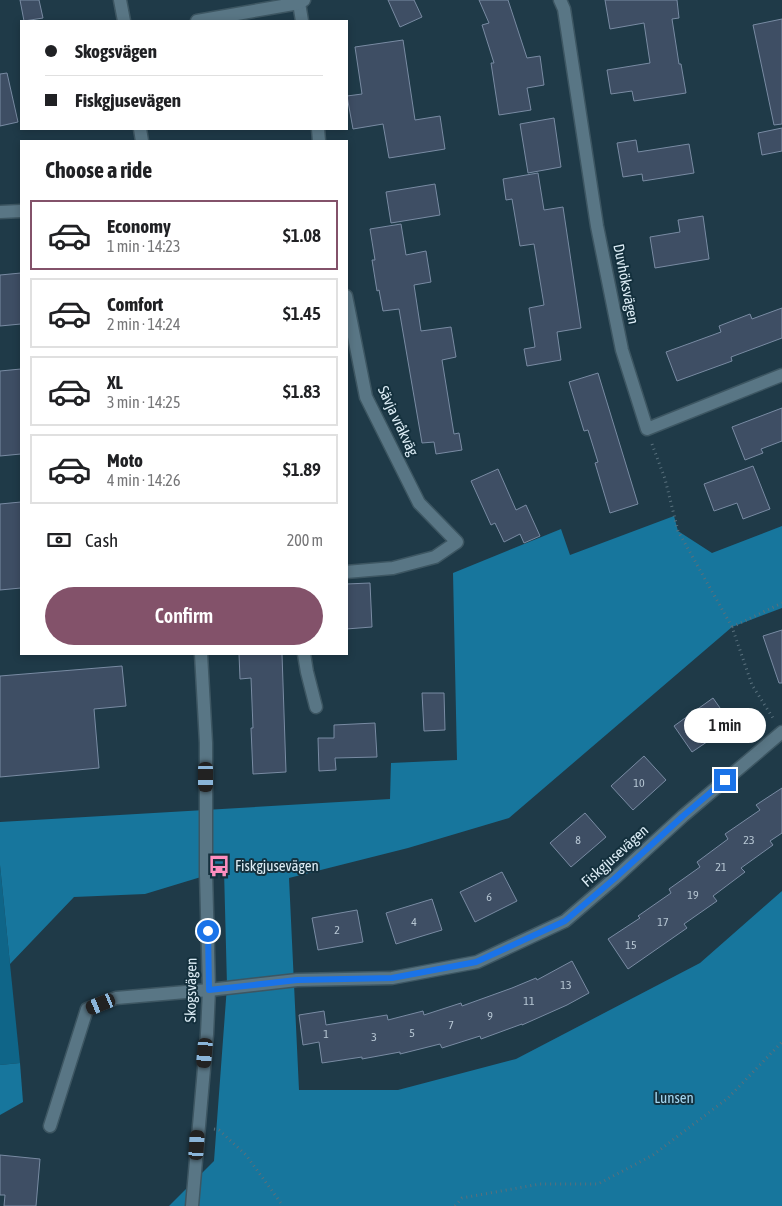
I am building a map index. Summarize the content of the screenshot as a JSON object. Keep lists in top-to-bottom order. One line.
{"streets":{"street":["Duvhöksvägen","Sävja vråkväg","Fiskgjusevägen","Skogsvägen"]},"crossings":[["Fiskgjusevägen","Skogsvägen"]],"parks":["Lunsen"],"places":{"bus stop":["Fiskgjusevägen"]},"house_numbers":["10","8","23","21","19","6","4","17","2","15","13","11","9","7","5","1","3"],"page":{"banner":["Skogsvägen","Fiskgjusevägen"],"heading":"Choose a ride","list":[{"name":"Economy","note":"1 min · 14:23","value":"$1.08"},{"name":"Comfort","note":"2 min · 14:24","value":"$1.45"},{"name":"XL","note":"3 min · 14:25","value":"$1.83"},{"name":"Moto","note":"4 min · 14:26","value":"$1.89"}],"pay":["Cash","200 m"],"buttons":"Confirm","bubble":"1 min"}}
